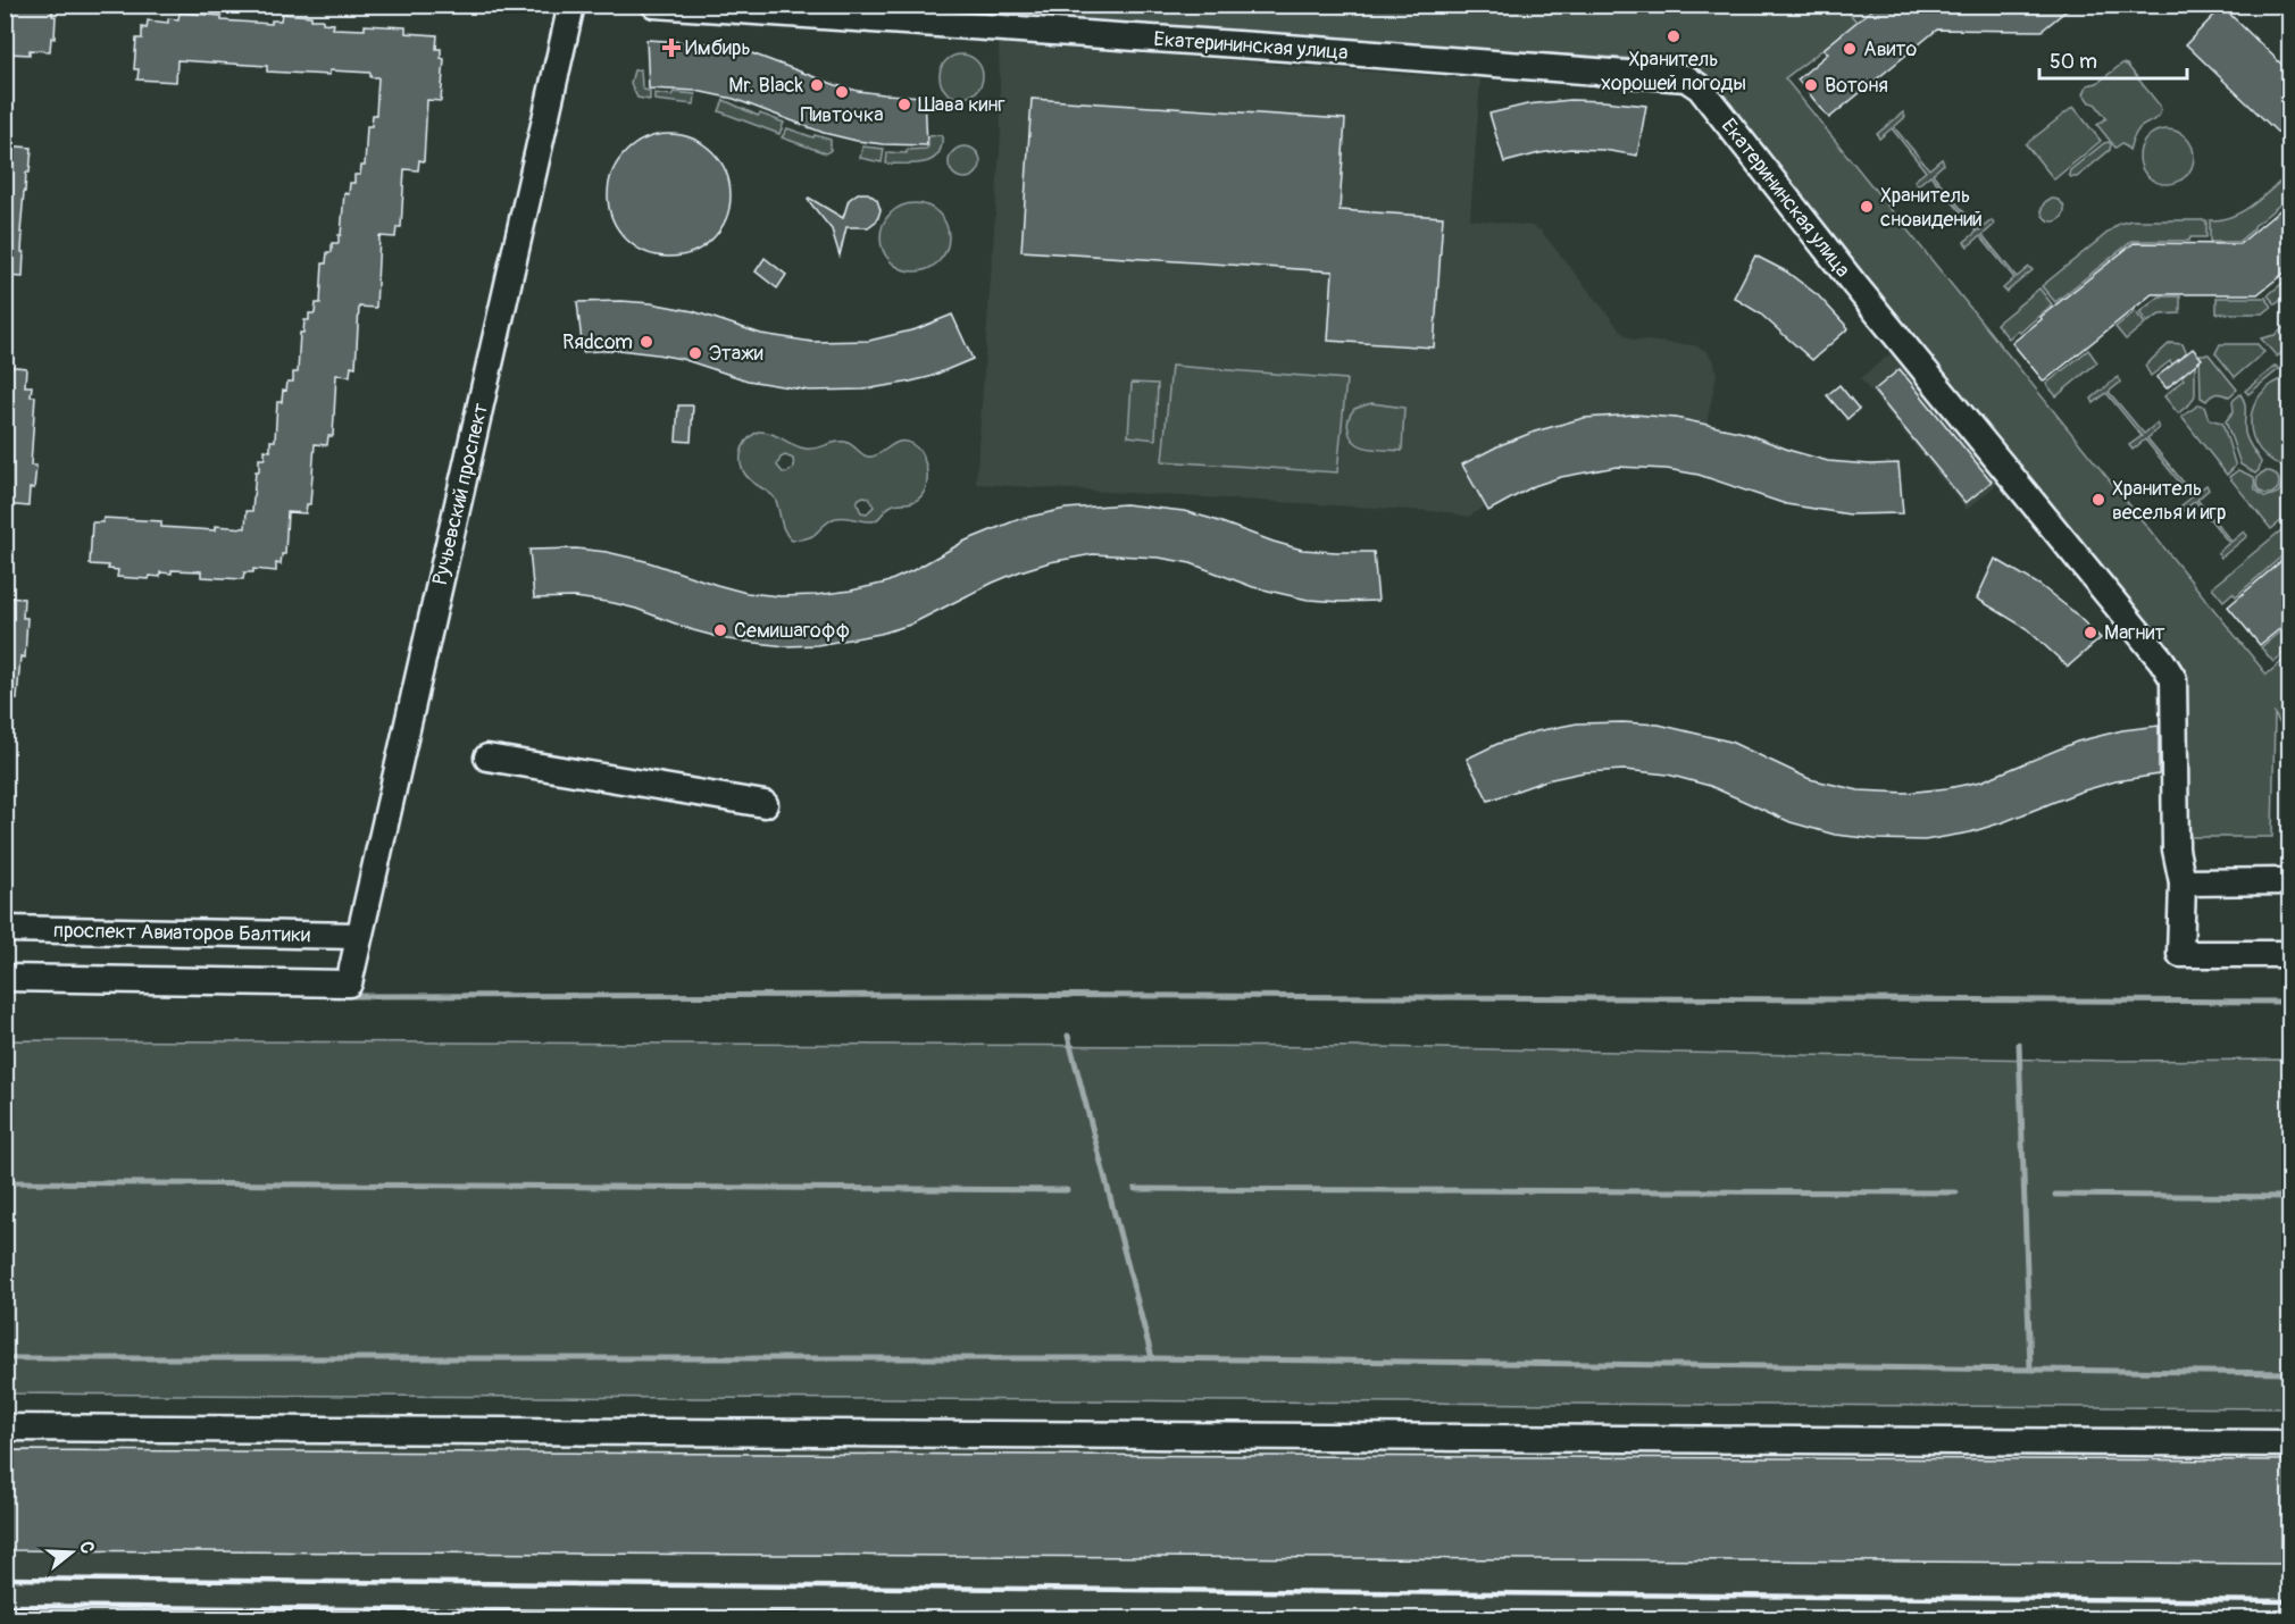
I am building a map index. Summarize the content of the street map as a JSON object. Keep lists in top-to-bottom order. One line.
{"streets":{"street":["Екатерининская улица","Ручьевский проспект","проспект Авиаторов Балтики"]},"crossings":[["Ручьевский проспект","проспект Авиаторов Балтики"]],"places":{"other":["Хранитель хорошей погоды","Авито","Mr. Black","Вотоня","Пивточка","Шава кинг","Хранитель сновидений","Rяdcom","Этажи","Хранитель веселья и игр","Семишагофф","Магнит"],"health":["Имбирь"]},"scale_bar":"50 m","north":"right"}
